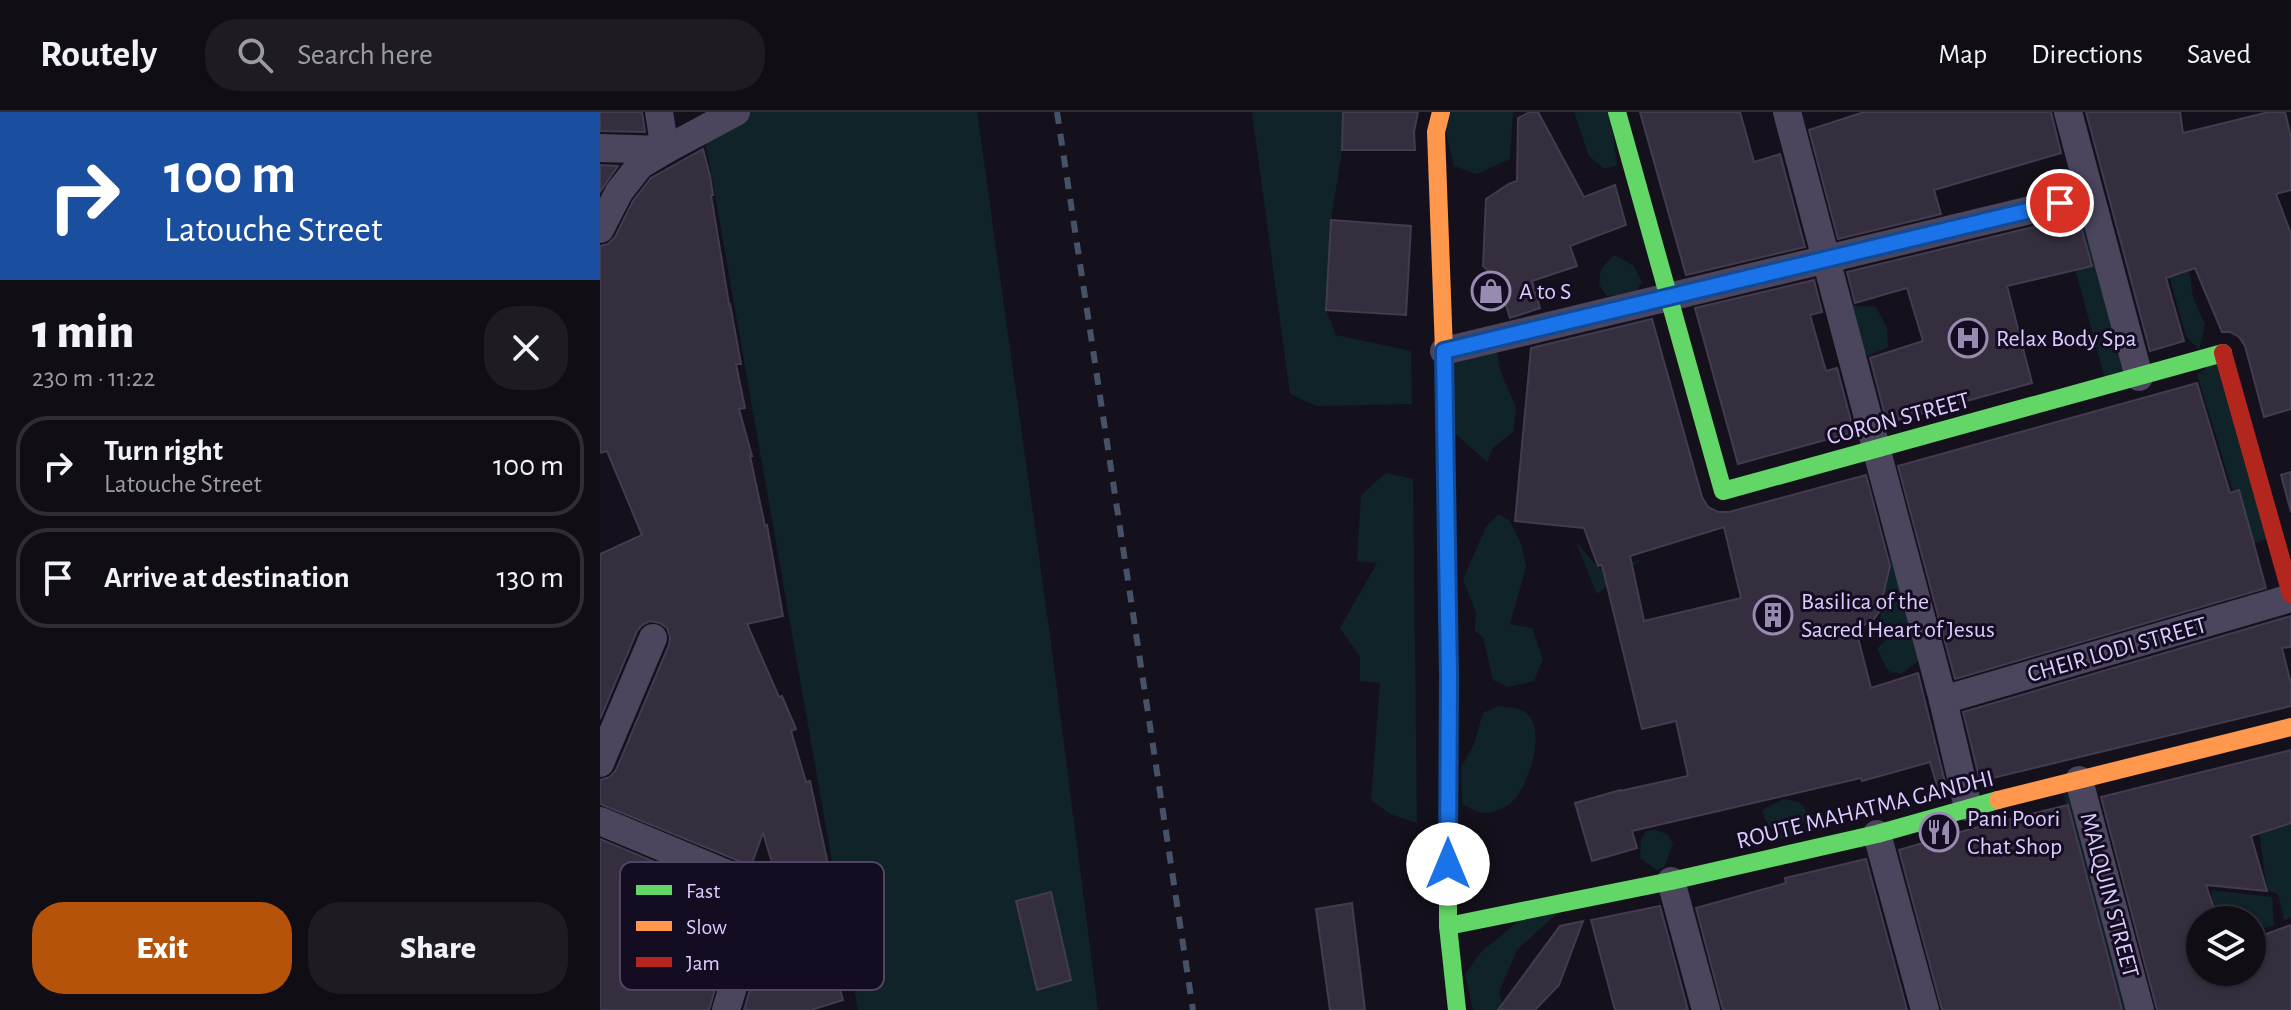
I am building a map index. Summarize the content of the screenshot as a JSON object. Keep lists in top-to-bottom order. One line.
{"streets":{"street":["CORON STREET","CHEIR LODI STREET","ROUTE MAHATMA GANDHI","MALQUIN STREET"]},"crossings":[["CORON STREET","CHEIR LODI STREET"],["ROUTE MAHATMA GANDHI","MALQUIN STREET"]],"places":{"shop":["A to S"],"hospital":["Relax Body Spa"],"building":["Basilica of the Sacred Heart of Jesus"],"restaurant":["Pani Poori Chat Shop"]},"legend":["Fast","Slow","Jam"],"page":{"header":"Routely","search":"Search here","nav":["Map","Directions","Saved"],"turn":["100 m","Latouche Street"],"heading":["1 min","230 m · 11:22"],"list":[{"name":"Turn right","note":"Latouche Street","value":"100 m"},{"name":"Arrive at destination","value":"130 m"}],"buttons":["Exit","Share"]}}
